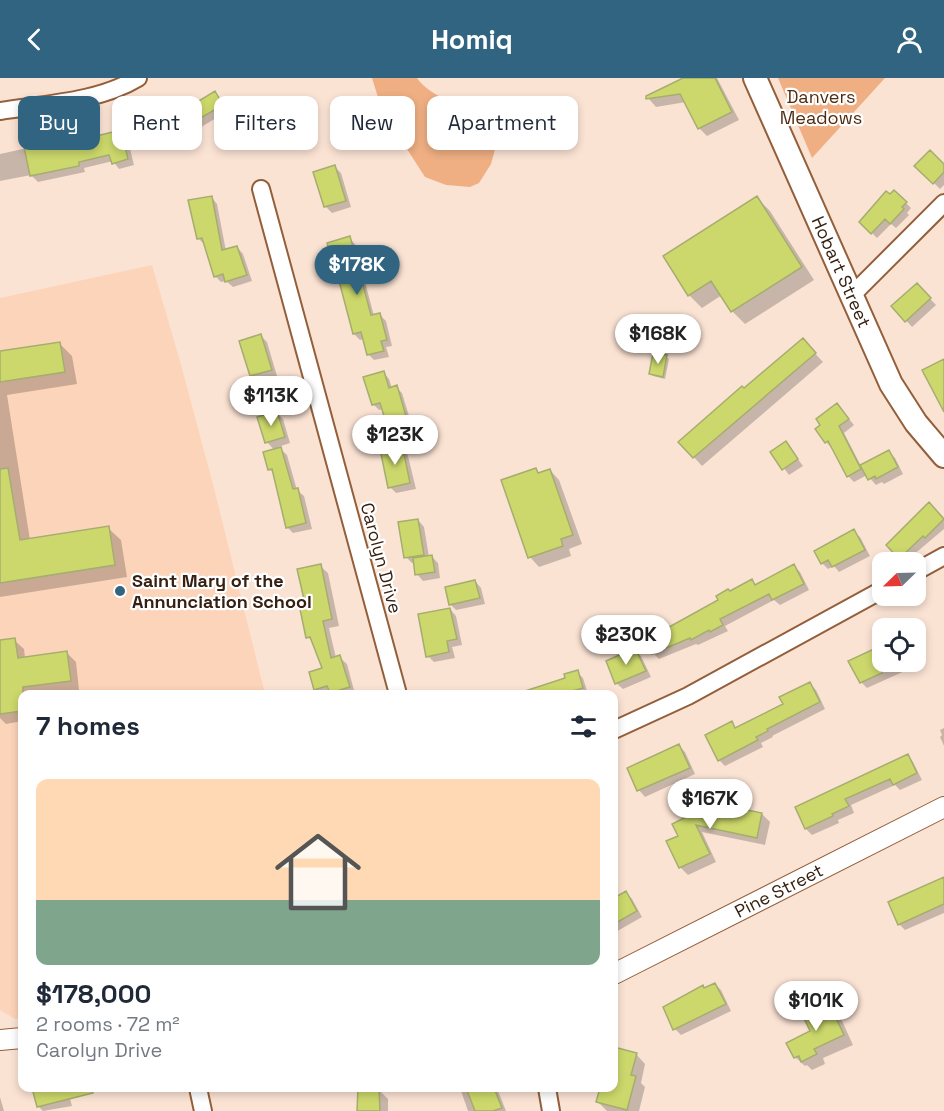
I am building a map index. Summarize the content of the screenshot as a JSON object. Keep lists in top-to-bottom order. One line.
{"streets":{"main road":["Hobart Street"],"street":["Carolyn Drive","Pine Street"]},"parks":["Danvers Meadows"],"places":["Saint Mary of the Annunciation School"],"north":"bottom left","page":{"header":"Homiq","chip":["Buy","Rent","Filters","New","Apartment"],"price":["$178K","$168K","$113K","$123K","$230K","$167K","$101K"],"heading":"7 homes","list":[{"name":"$178,000","note":"2 rooms · 72 m² · Carolyn Drive"}]}}
